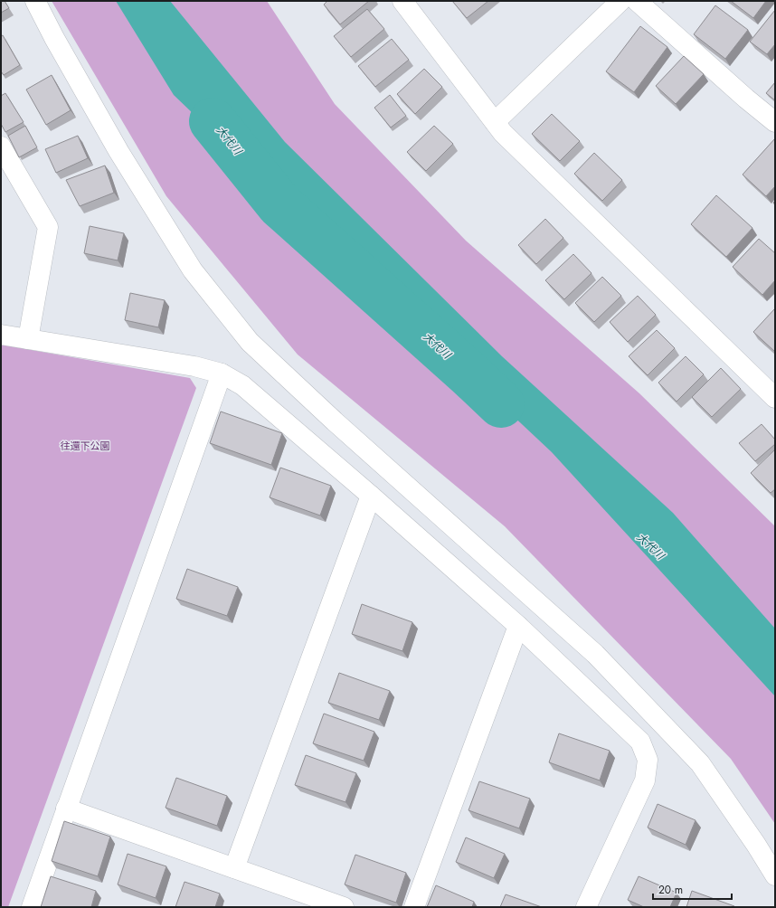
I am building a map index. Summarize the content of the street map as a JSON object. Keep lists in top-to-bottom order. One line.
{"water":["大代川"],"parks":["往還下公園"],"scale_bar":"20 m"}
